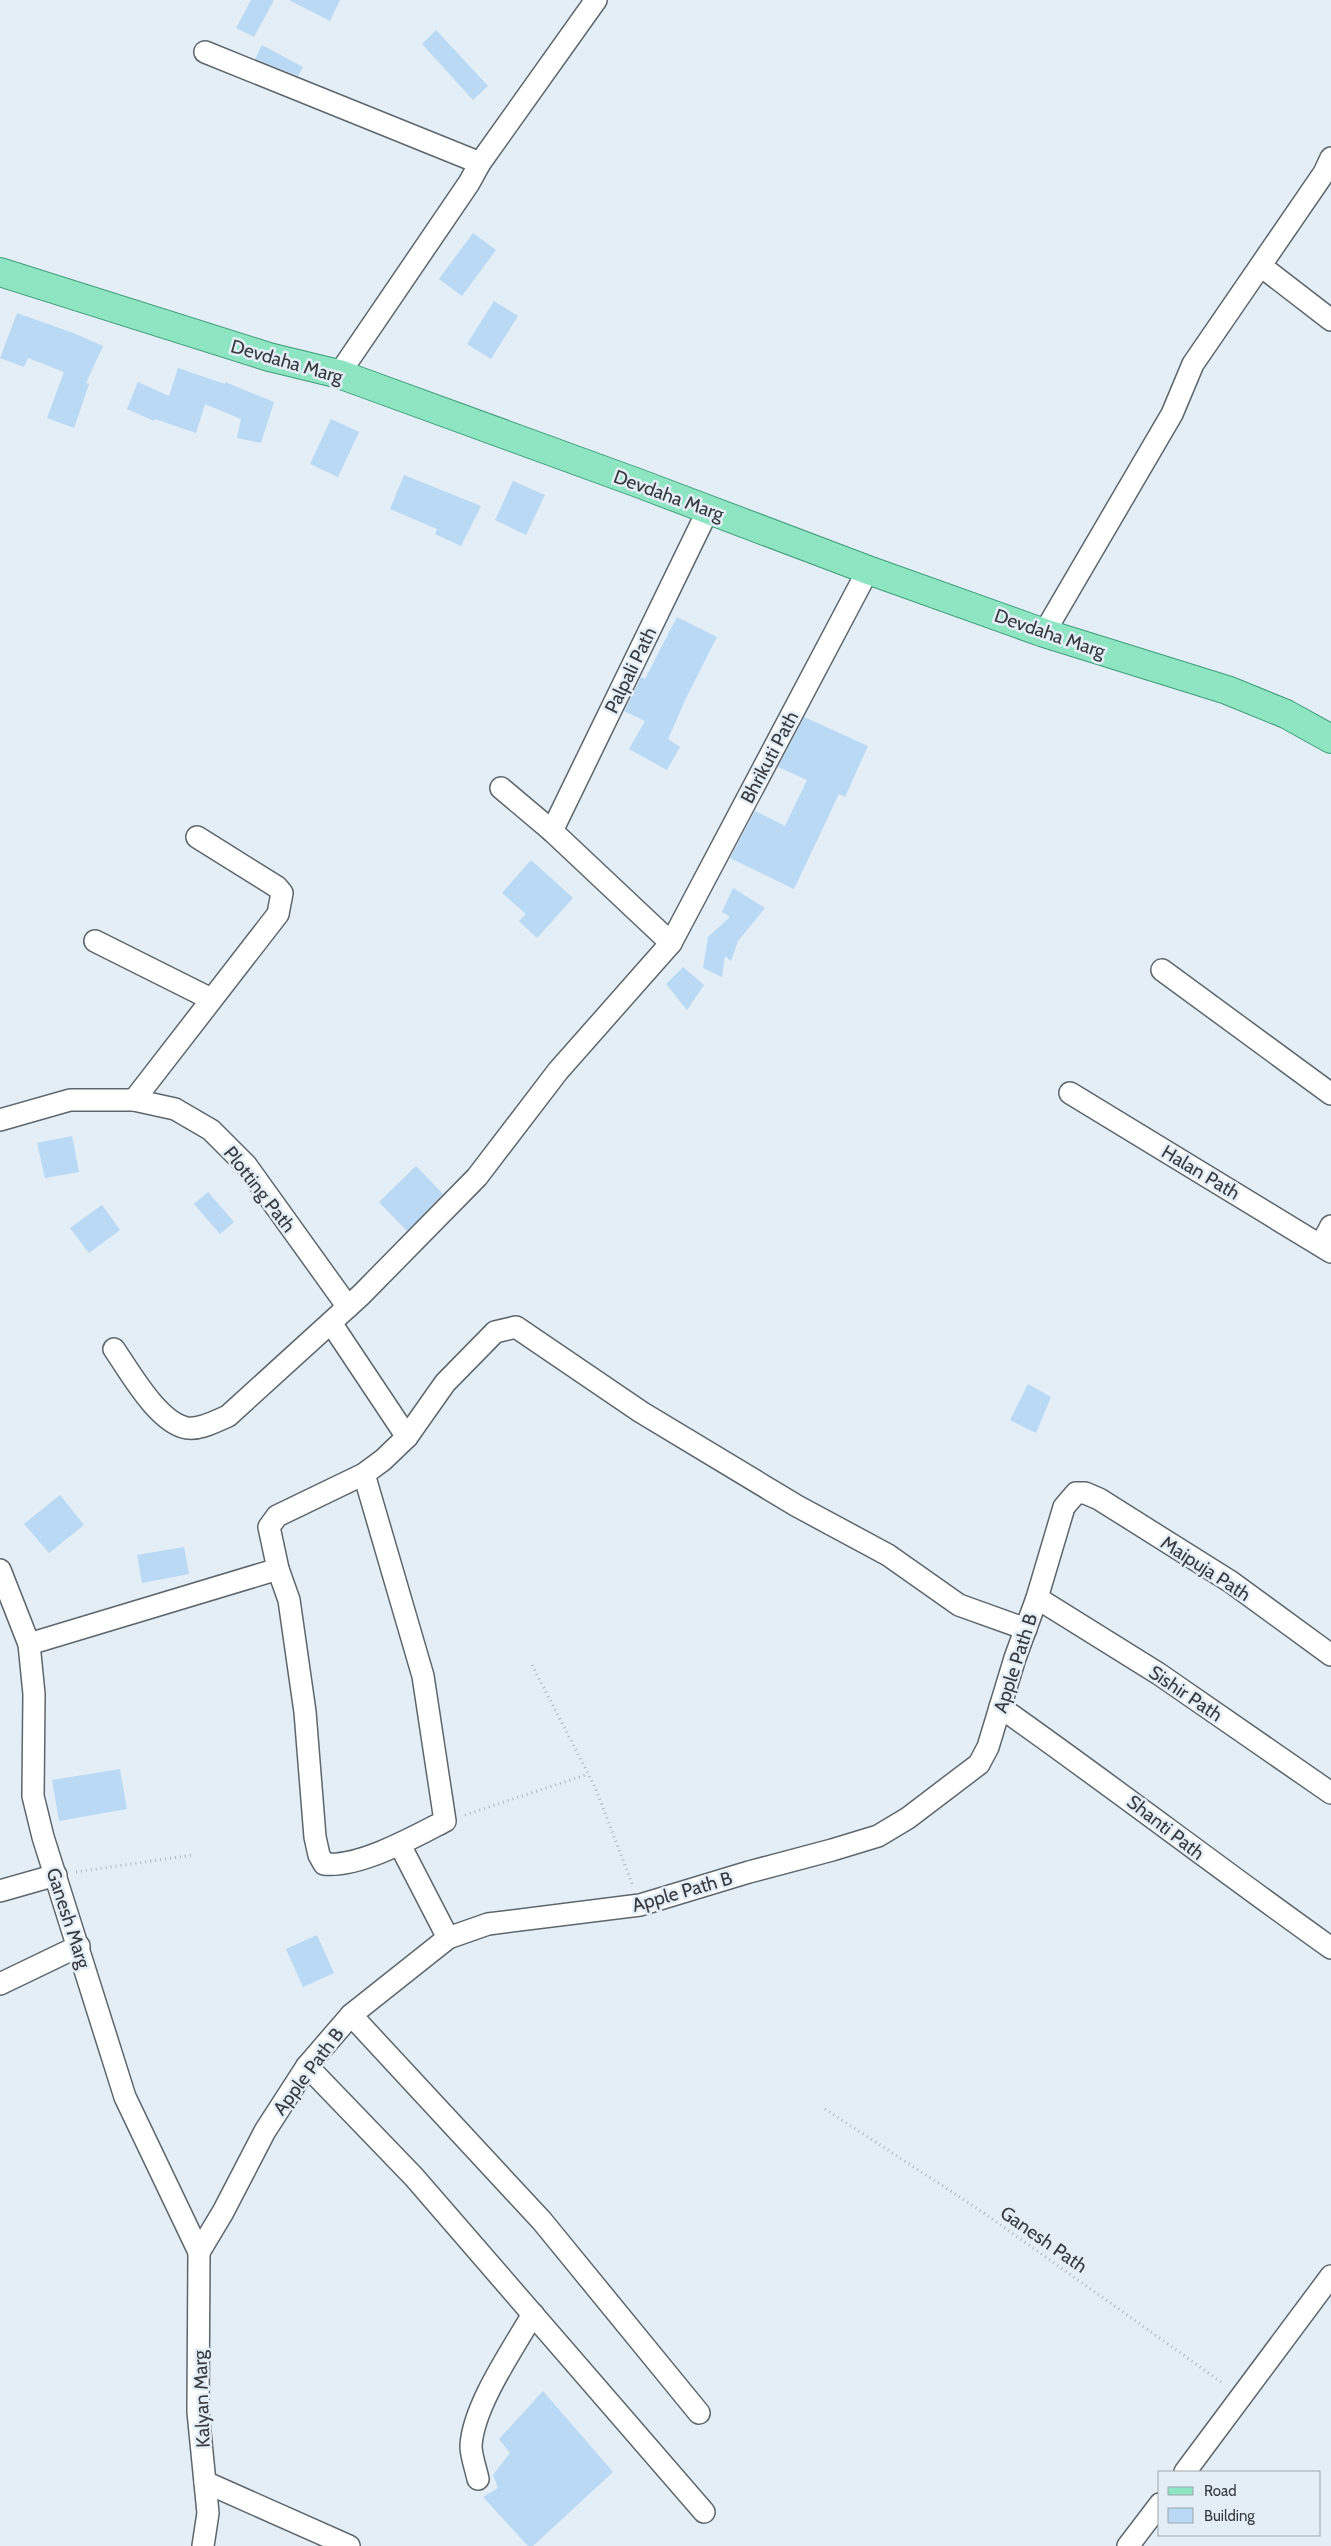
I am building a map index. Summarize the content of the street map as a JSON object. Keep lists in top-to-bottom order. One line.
{"streets":{"main road":["Devdaha Marg"],"street":["Palpali Path","Bhrikuti Path","Halan Path","Plotting Path","Maipuja Path","Apple Path B","Sishir Path","Shanti Path","Ganesh Marg","Kalyan Marg"],"path":["Ganesh Path"]},"crossings":[["Devdaha Marg","Palpali Path"],["Devdaha Marg","Bhrikuti Path"],["Bhrikuti Path","Plotting Path"],["Maipuja Path","Apple Path B"],["Apple Path B","Sishir Path"],["Apple Path B","Shanti Path"],["Apple Path B","Ganesh Marg"],["Apple Path B","Kalyan Marg"],["Ganesh Marg","Kalyan Marg"]],"legend":["Road","Building"]}
